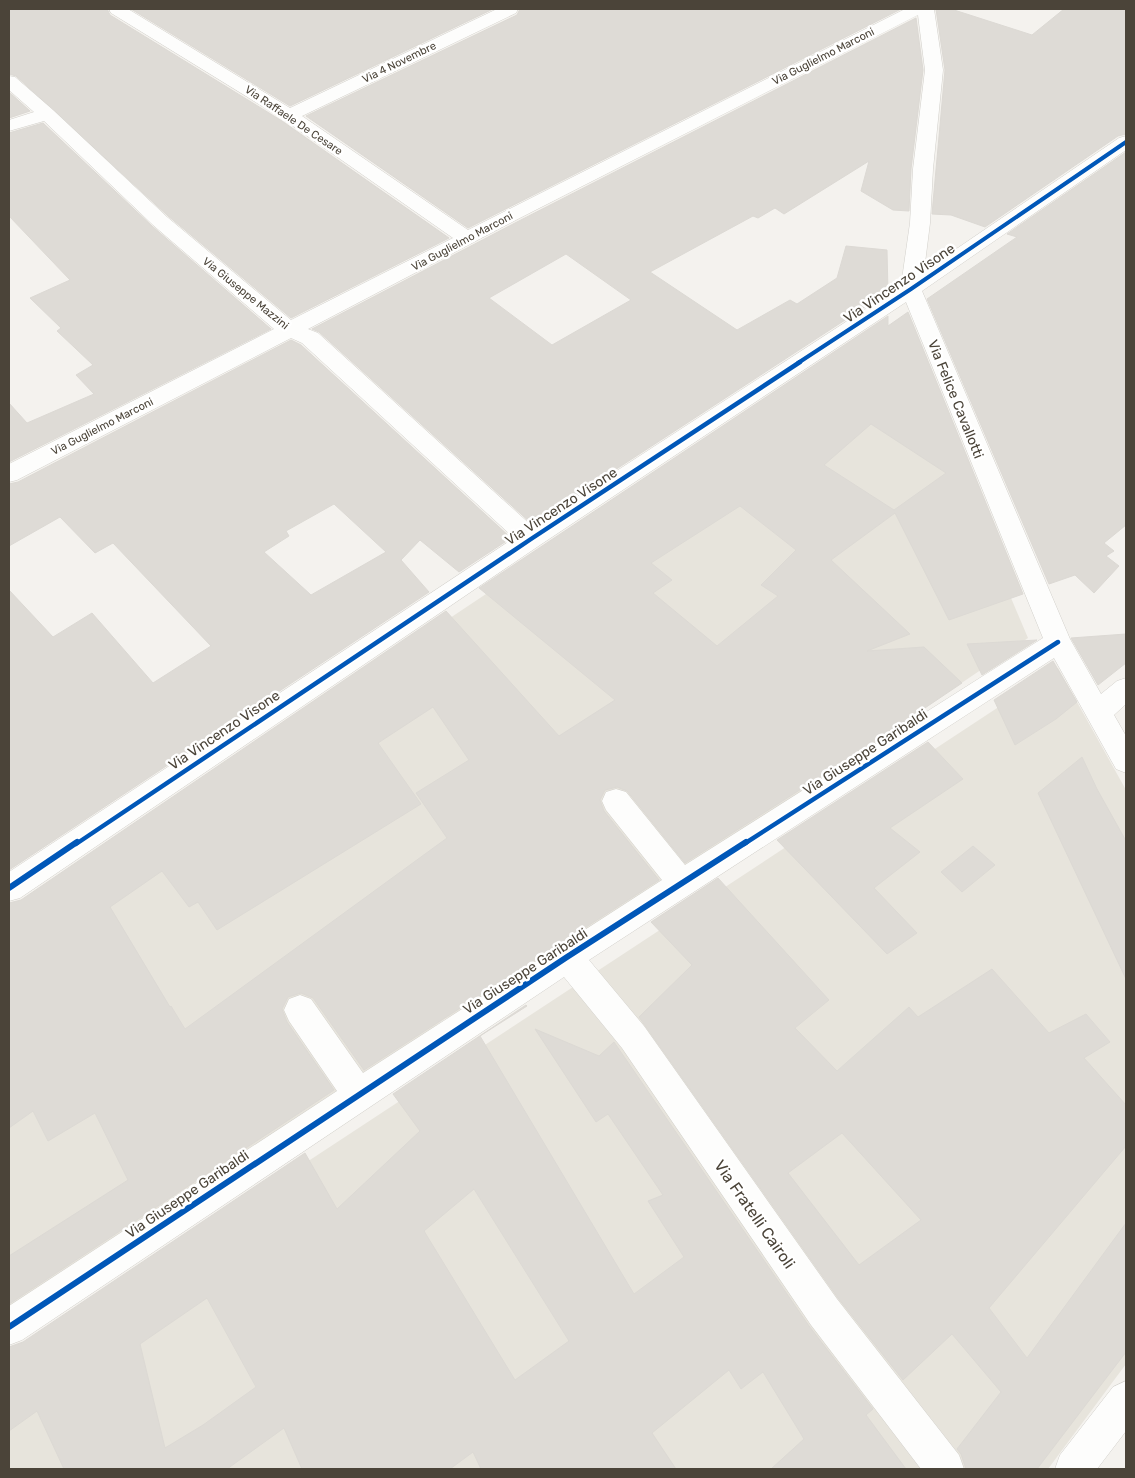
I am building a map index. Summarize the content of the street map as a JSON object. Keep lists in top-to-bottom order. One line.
{"streets":{"street":["Via Guglielmo Marconi","Via 4 Novembre","Via Raffaele De Cesare","Via Vincenzo Visone","Via Giuseppe Mazzini","Via Felice Cavallotti","Via Giuseppe Garibaldi","Via Fratelli Cairoli"]},"crossings":[["Via Guglielmo Marconi","Via Raffaele De Cesare"],["Via Guglielmo Marconi","Via Giuseppe Mazzini"],["Via 4 Novembre","Via Raffaele De Cesare"],["Via Vincenzo Visone","Via Giuseppe Mazzini"],["Via Vincenzo Visone","Via Felice Cavallotti"],["Via Felice Cavallotti","Via Giuseppe Garibaldi"],["Via Giuseppe Garibaldi","Via Fratelli Cairoli"]]}
